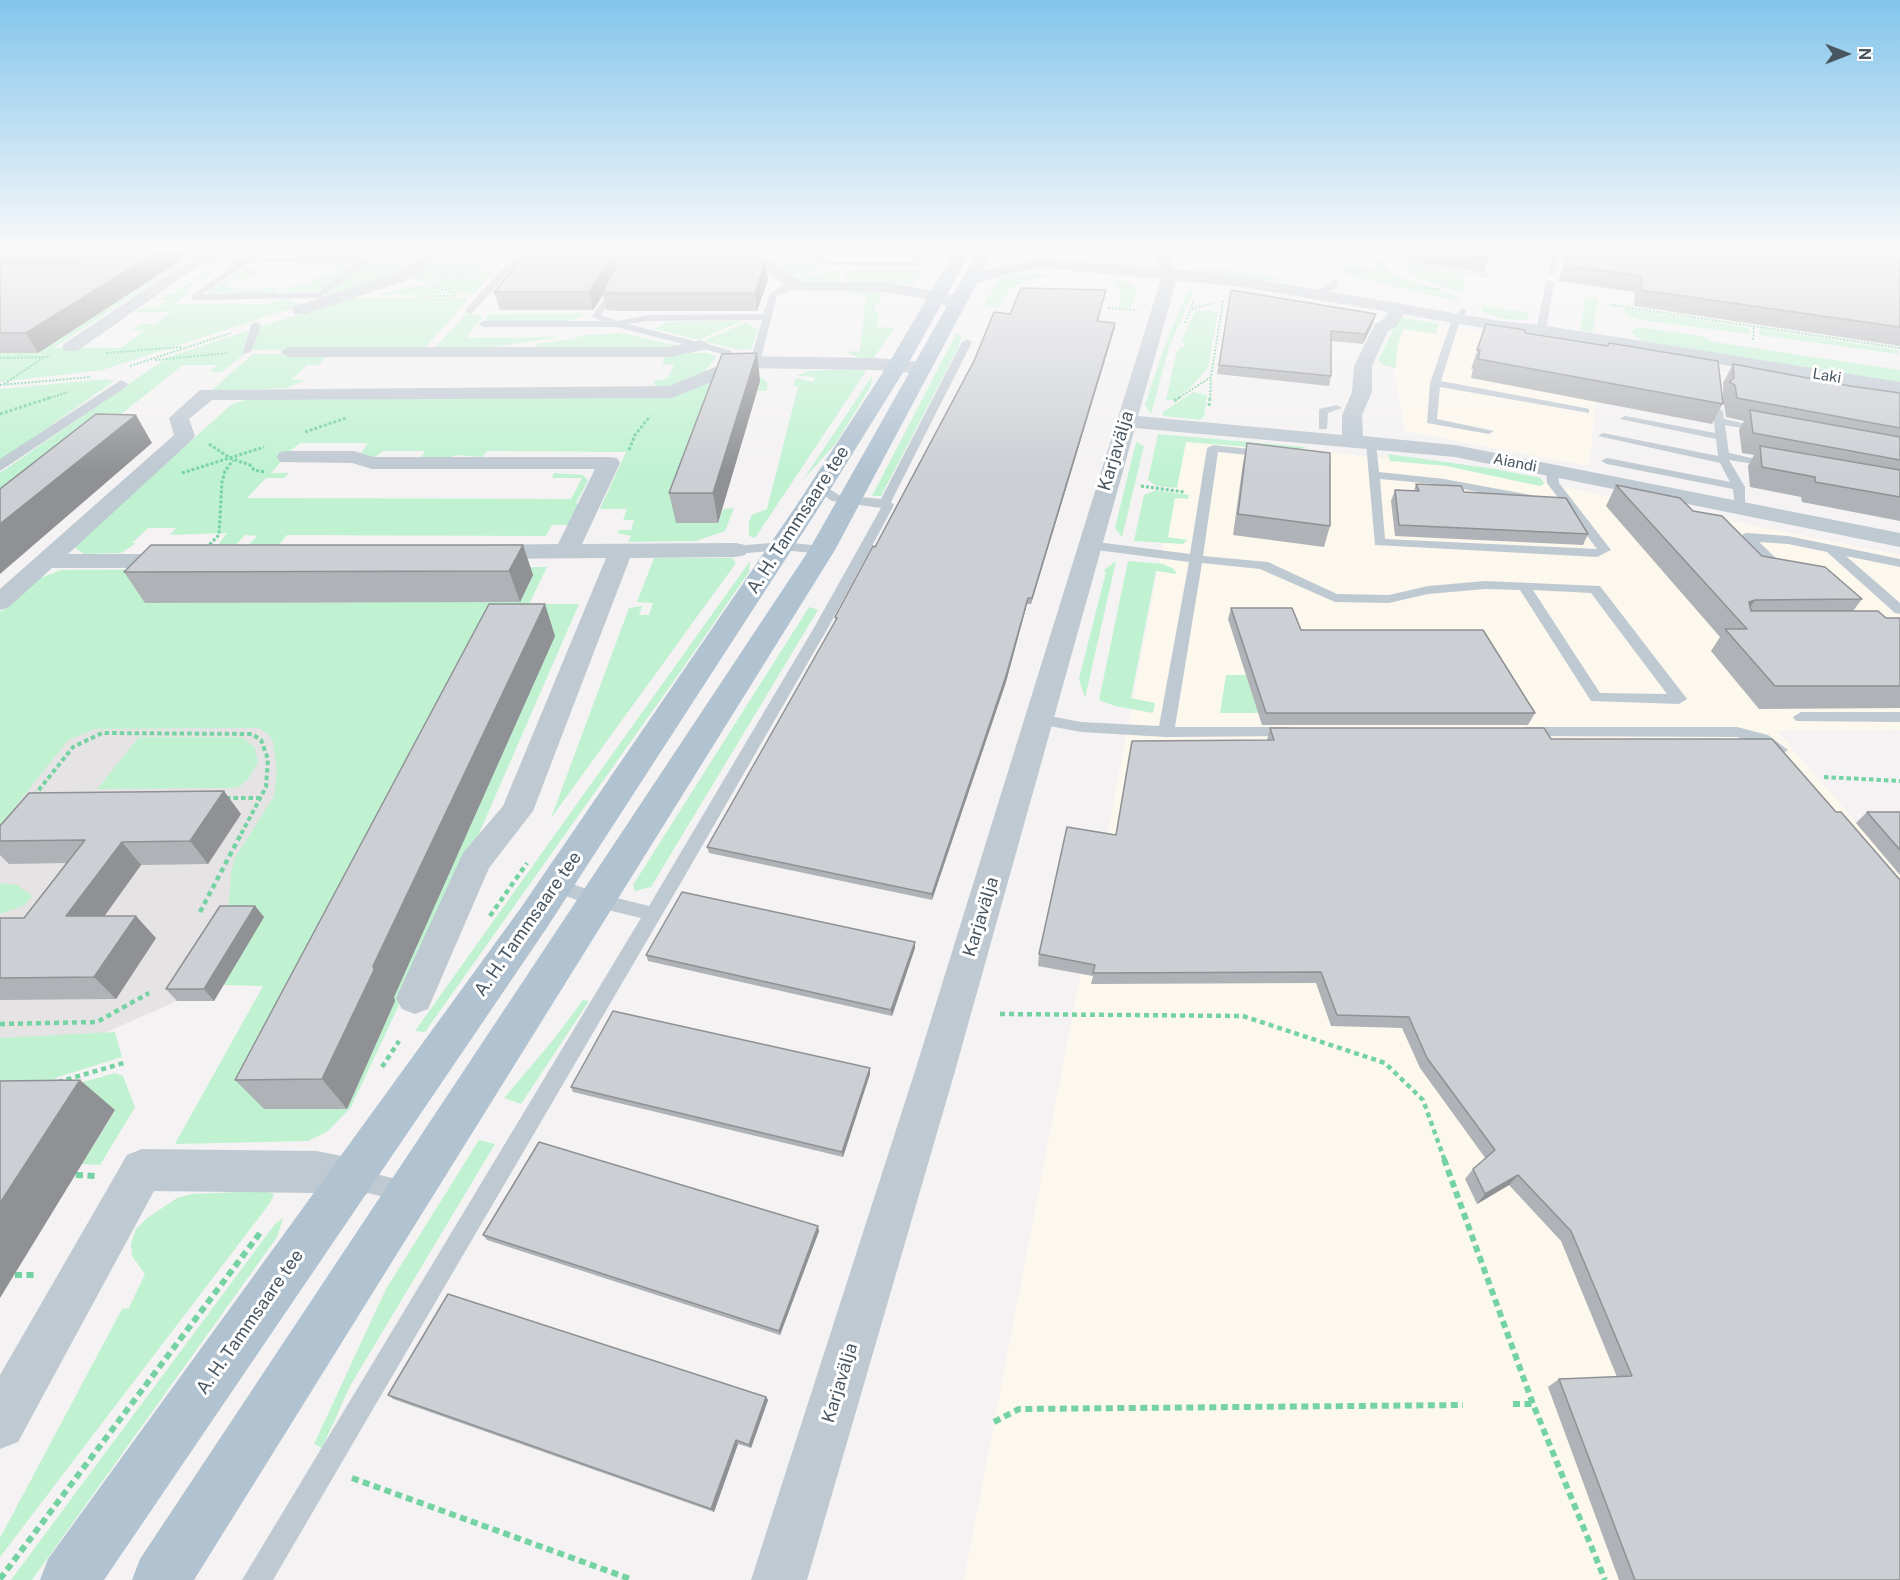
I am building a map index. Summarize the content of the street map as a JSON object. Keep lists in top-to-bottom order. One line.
{"streets":{"main road":["A. H. Tammsaare tee"],"street":["Laki","Karjavälja","Aiandi"]},"crossings":[["Karjavälja","Aiandi"]],"north":"right"}
